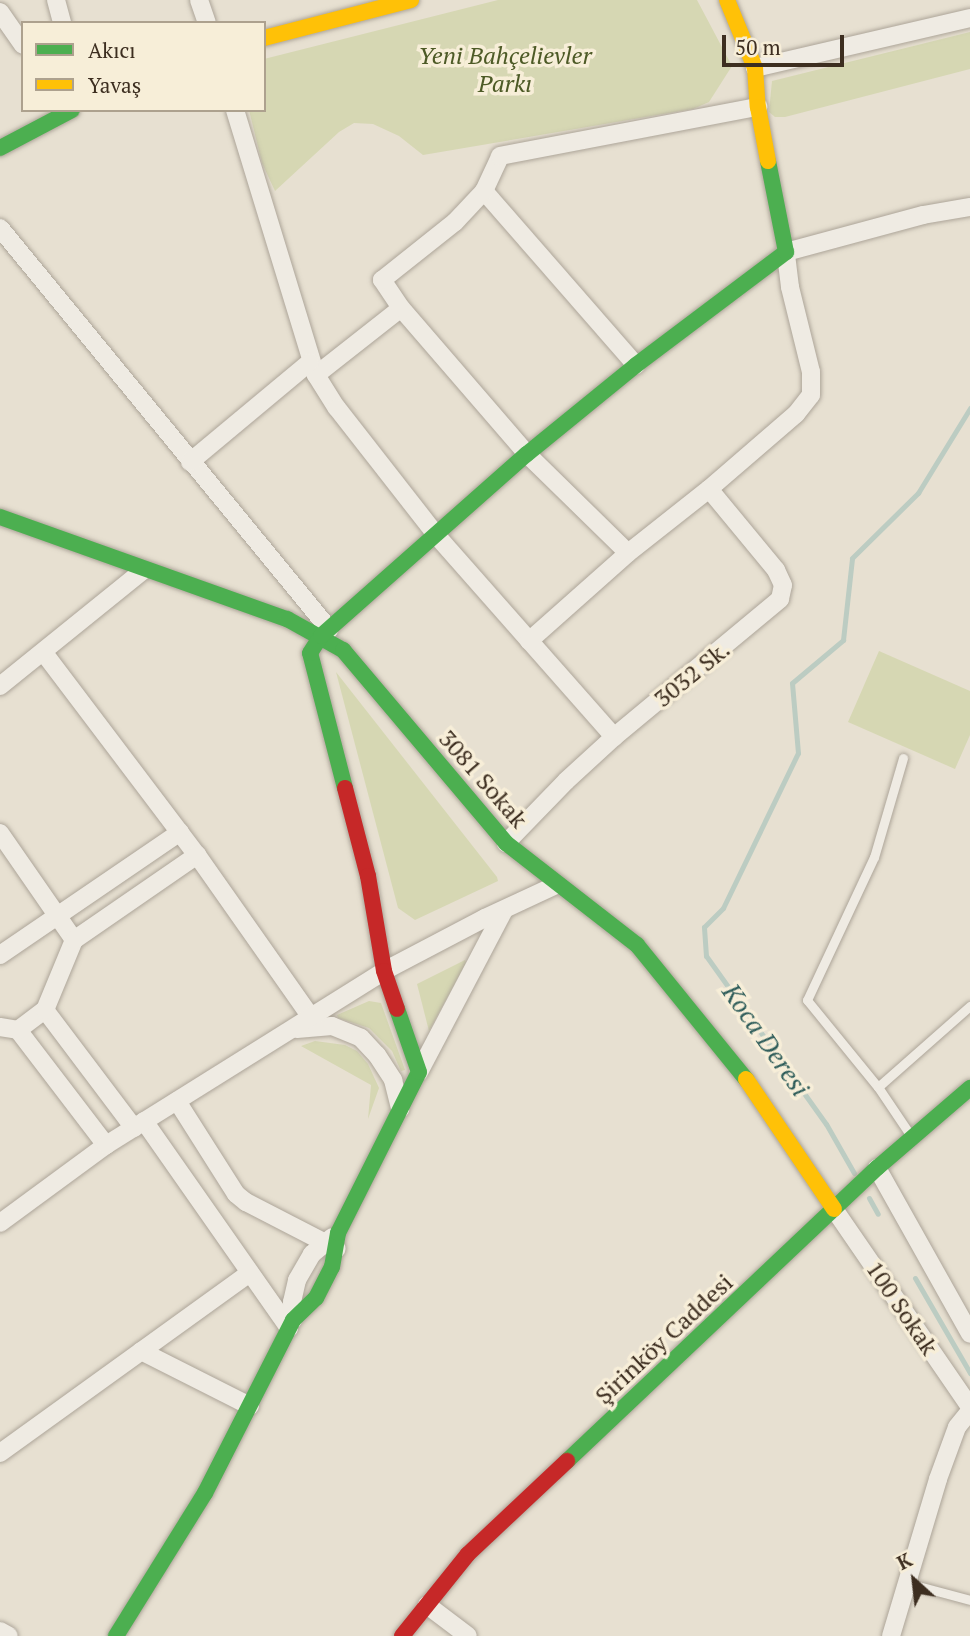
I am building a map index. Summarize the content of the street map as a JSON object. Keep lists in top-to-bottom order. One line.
{"streets":{"street":["3032 Sk.","3081 Sokak","100 Sokak","Şirinköy Caddesi"]},"crossings":[["3032 Sk.","3081 Sokak"],["3081 Sokak","100 Sokak"],["3081 Sokak","Şirinköy Caddesi"],["100 Sokak","Şirinköy Caddesi"]],"water":["Koca Deresi"],"parks":["Yeni Bahçelievler Parkı"],"legend":["Akıcı","Yavaş"],"scale_bar":"50 m","north":"top left"}
